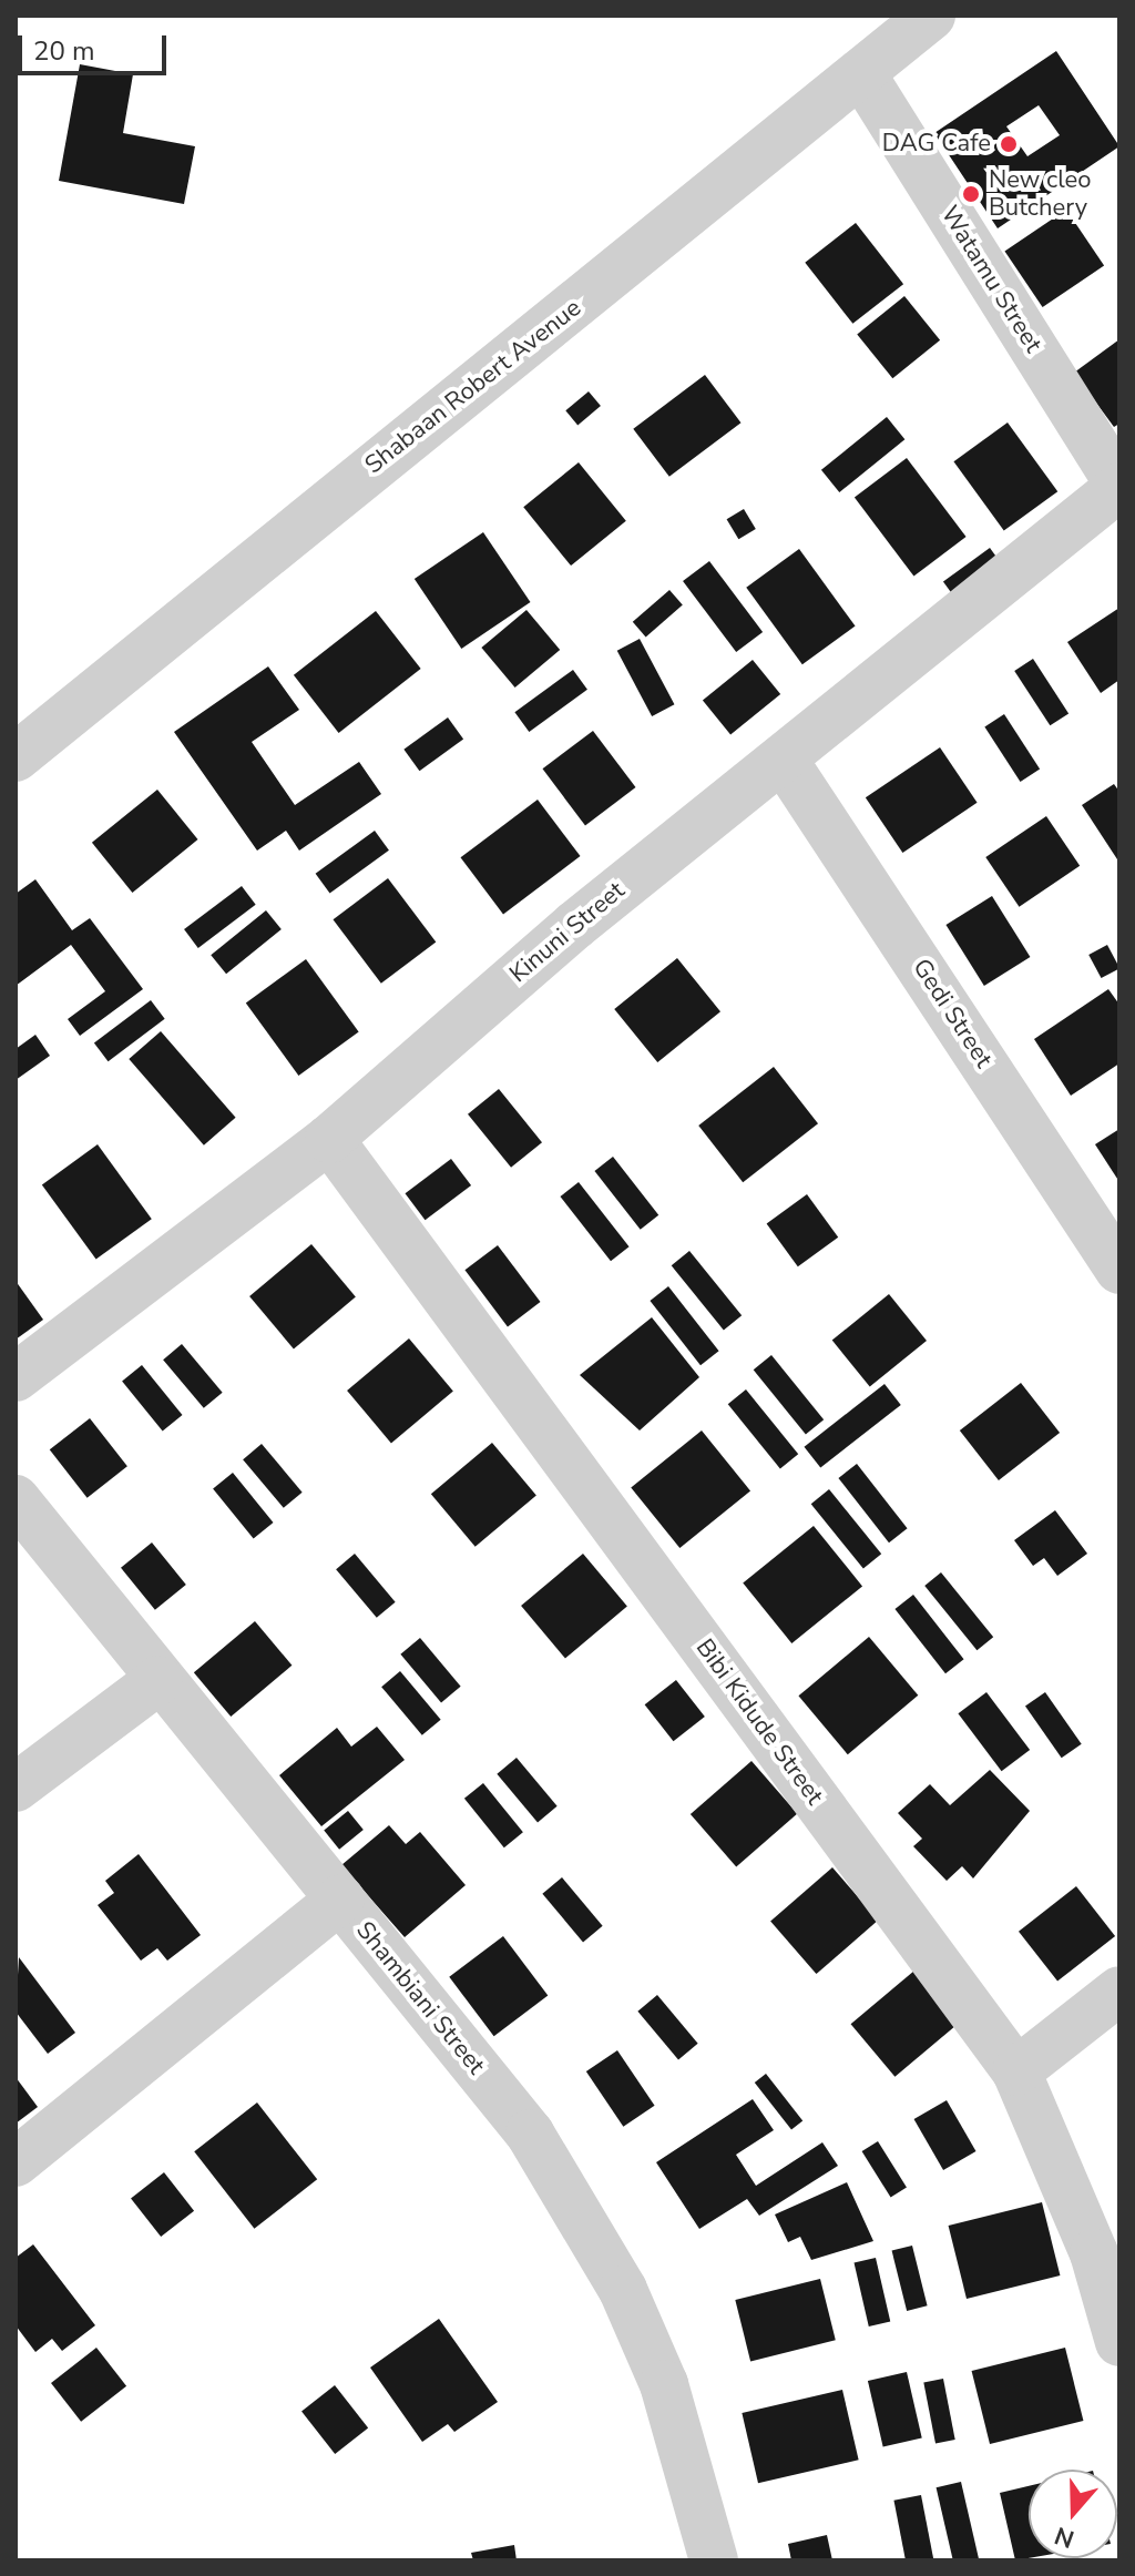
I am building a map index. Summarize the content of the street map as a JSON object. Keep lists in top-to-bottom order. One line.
{"streets":{"street":["Watamu Street","Shabaan Robert Avenue","Kinuni Street","Gedi Street","Bibi Kidude Street","Shambiani Street"]},"crossings":[["Watamu Street","Shabaan Robert Avenue"],["Watamu Street","Kinuni Street"],["Kinuni Street","Gedi Street"],["Kinuni Street","Bibi Kidude Street"]],"places":["DAG Cafe","New cleo Butchery"],"scale_bar":"20 m","north":"bottom"}
